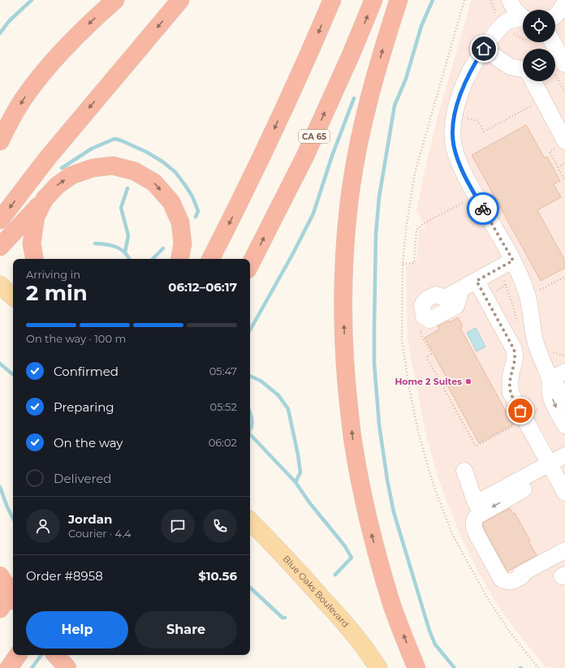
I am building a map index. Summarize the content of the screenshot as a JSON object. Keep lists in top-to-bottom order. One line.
{"streets":{"highway":["CA 65"],"main road":["Blue Oaks Boulevard"]},"places":["Home 2 Suites"],"page":{"heading":["2 min","Arriving in","06:12–06:17"],"panel":["Jordan","Courier · 4.4","Order #8958","$10.56"],"bar":"On the way · 100 m","list":[["Confirmed","05:47"],["Preparing","05:52"],["On the way","06:02"],"Delivered"],"buttons":["Help","Share"]}}
